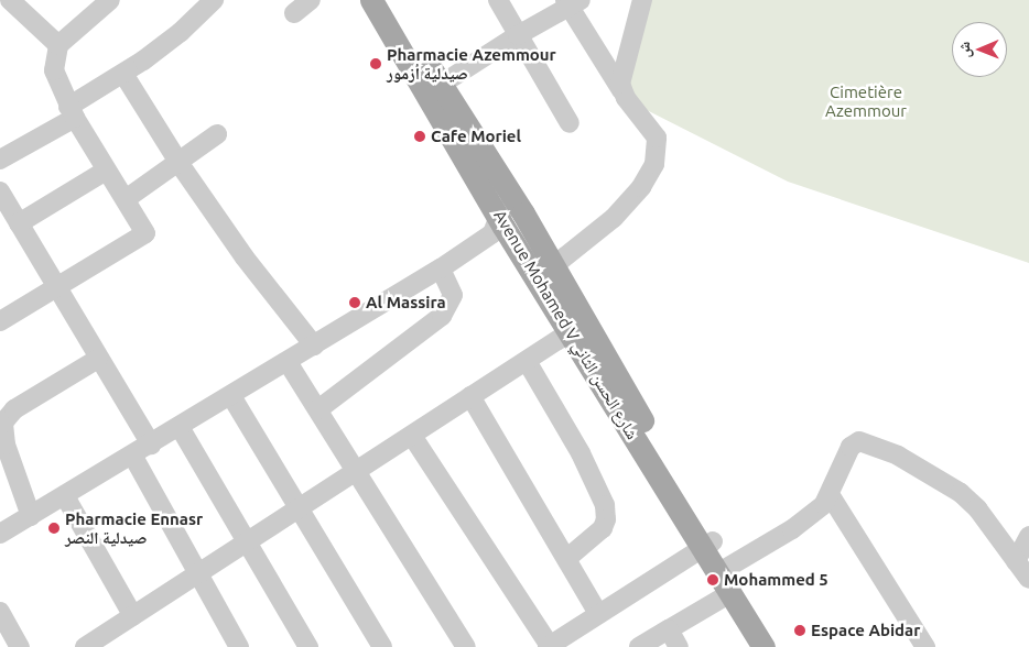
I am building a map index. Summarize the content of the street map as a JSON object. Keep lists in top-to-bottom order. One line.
{"streets":{"main road":["Avenue Mohamed V شارع الحسن الثاني"]},"parks":["Cimetière Azemmour"],"places":["Pharmacie Azemmour صيدلية أزمور","Cafe Moriel","Al Massira","Pharmacie Ennasr صيدلية النصر","Mohammed 5","Espace Abidar"],"north":"left"}
